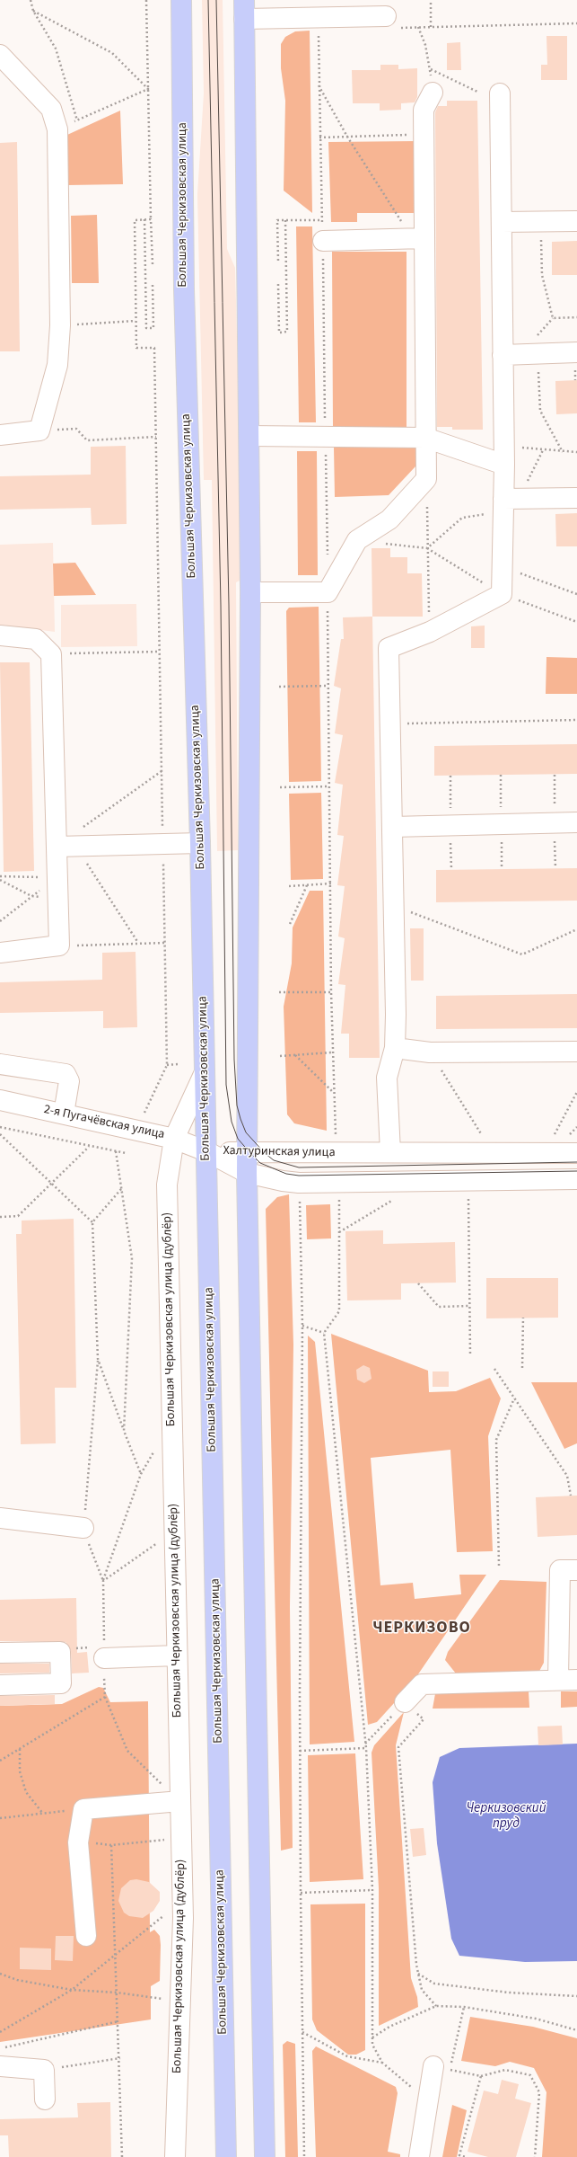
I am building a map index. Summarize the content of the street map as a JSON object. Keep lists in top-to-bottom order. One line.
{"streets":{"main road":["Большая Черкизовская улица"],"street":["2-я Пугачёвская улица","Халтуринская улица","Большая Черкизовская улица (дублёр)"]},"crossings":[["Большая Черкизовская улица","2-я Пугачёвская улица"],["Большая Черкизовская улица","Халтуринская улица"],["Большая Черкизовская улица","Большая Черкизовская улица (дублёр)"],["2-я Пугачёвская улица","Халтуринская улица"],["2-я Пугачёвская улица","Большая Черкизовская улица (дублёр)"]],"districts":["ЧЕРКИЗОВО"],"water":["Черкизовский пруд"]}
